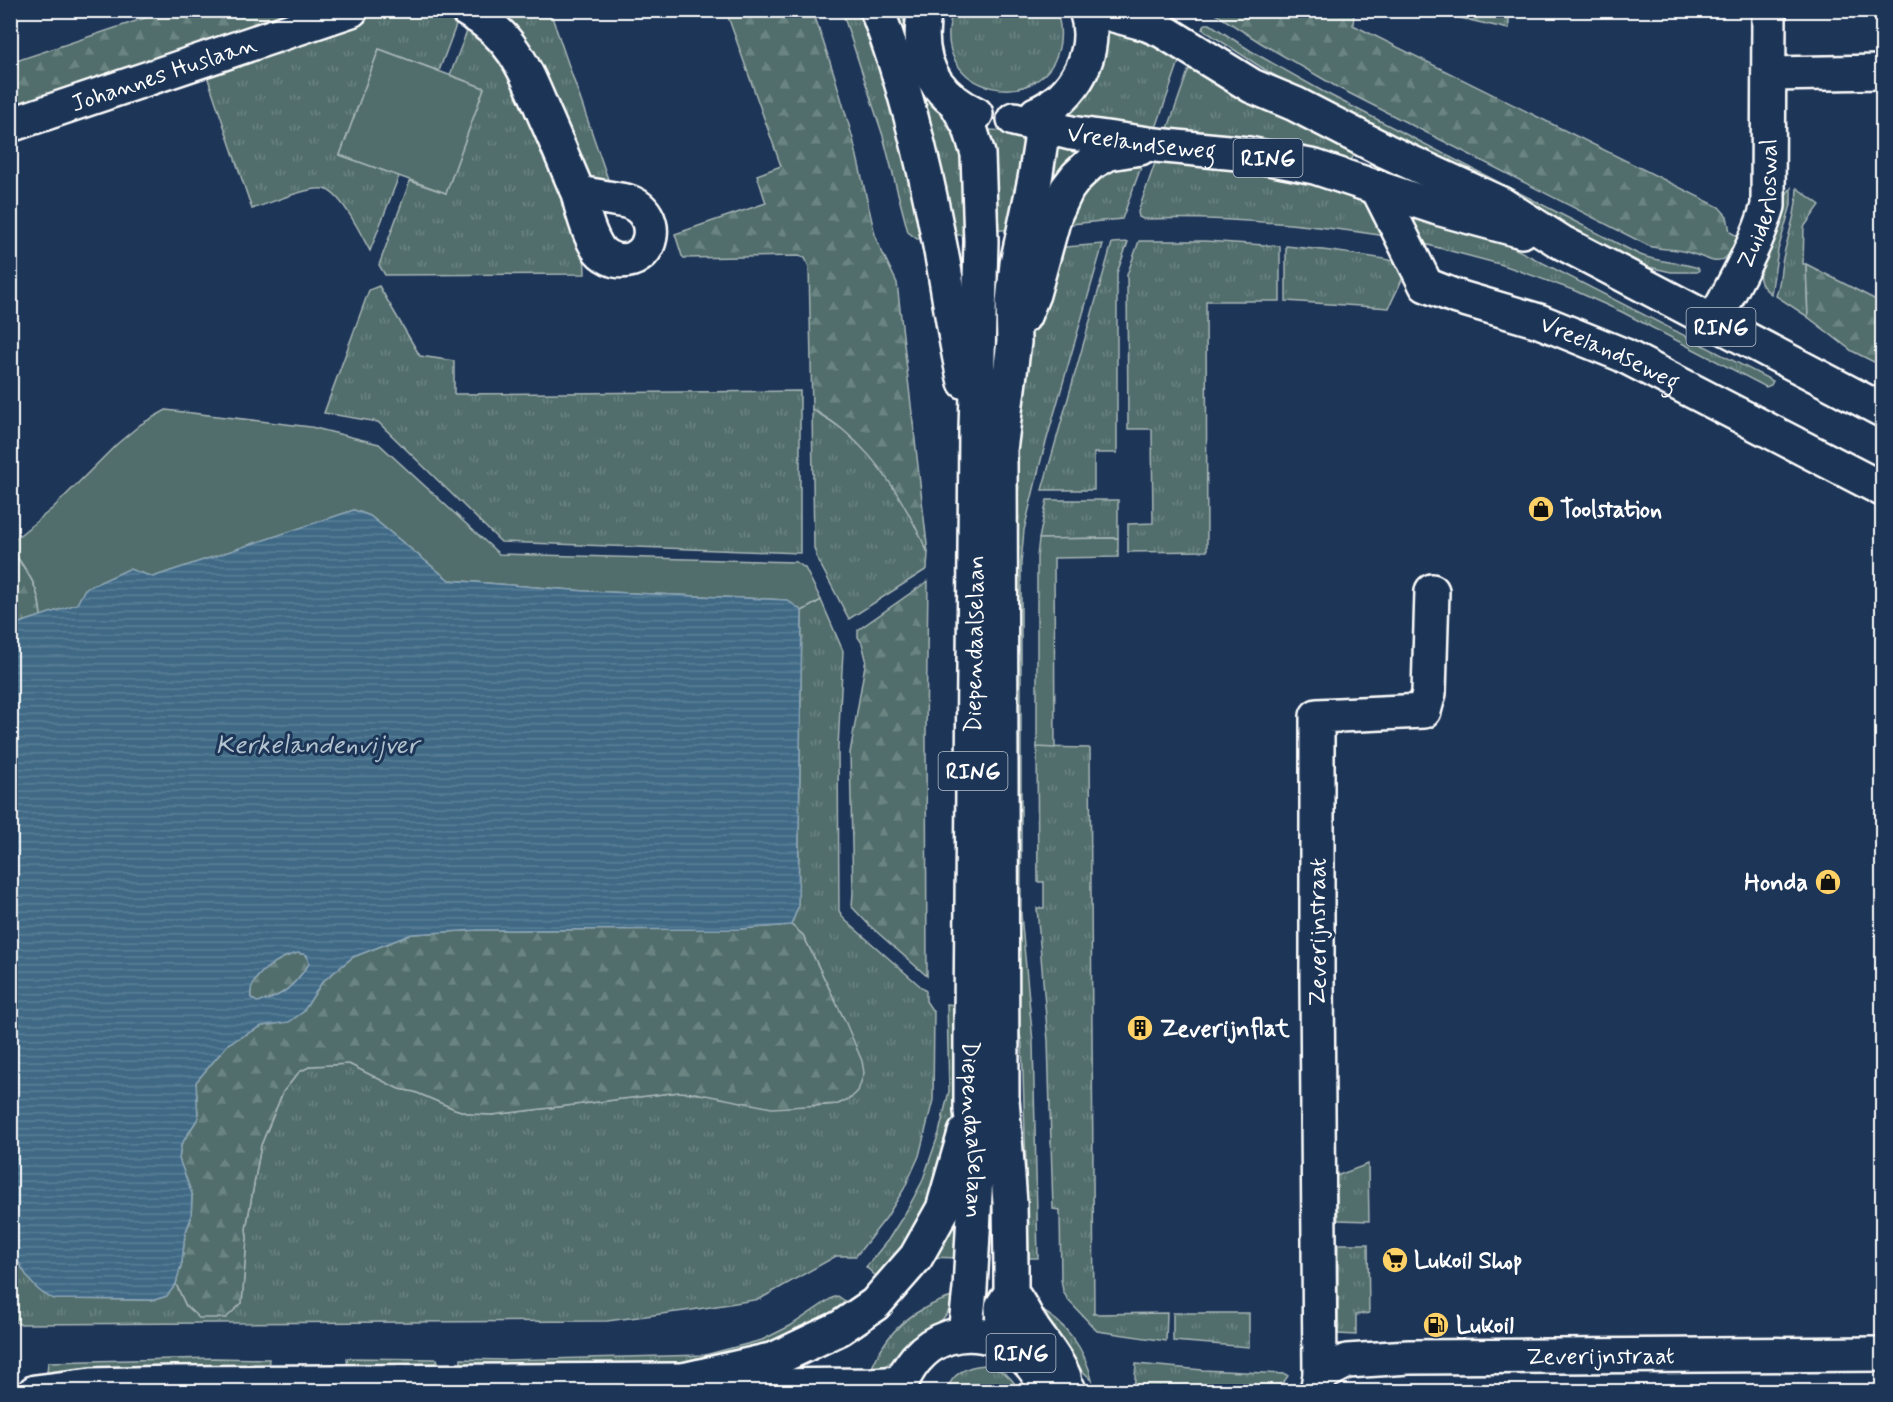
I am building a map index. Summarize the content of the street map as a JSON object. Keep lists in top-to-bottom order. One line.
{"streets":{"main road":["Johannes Huslaan","Vreelandseweg","RING","Zuiderloswal","Diependaalselaan","Zeverijnstraat"]},"crossings":[["Vreelandseweg","RING"],["Vreelandseweg","Zuiderloswal"],["Vreelandseweg","Diependaalselaan"],["RING","Diependaalselaan"]],"water":["Kerkelandenvijver"],"places":{"shop":["Toolstation","Honda"],"building":["Zeverijnflat"],"supermarket":["Lukoil Shop"],"fuel station":["Lukoil"]}}
